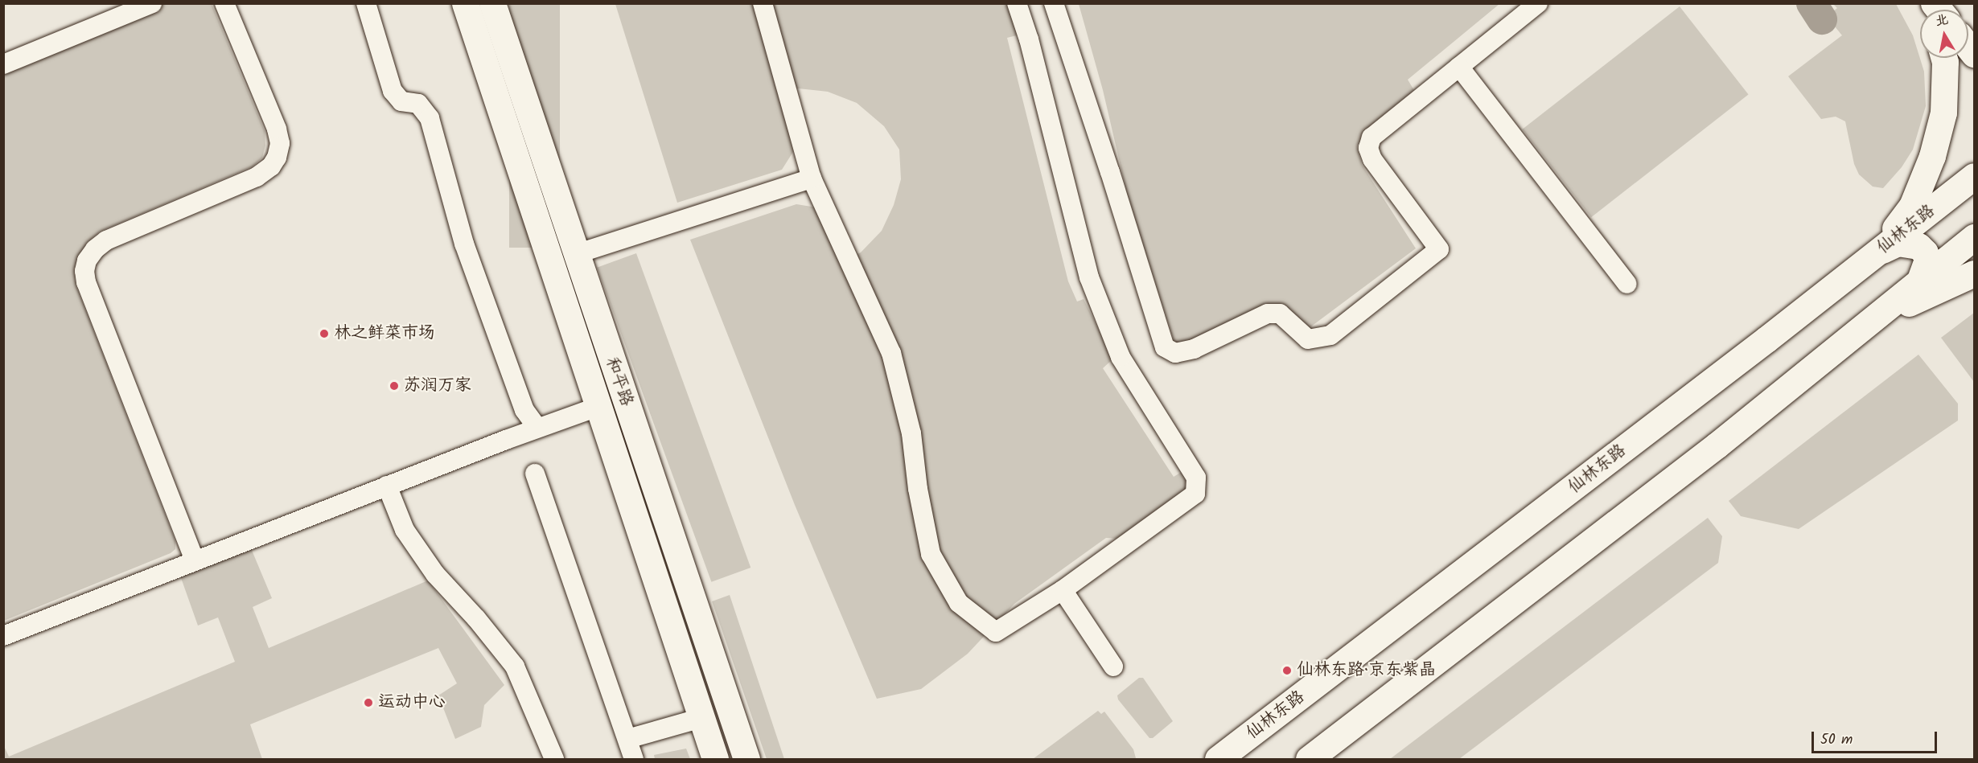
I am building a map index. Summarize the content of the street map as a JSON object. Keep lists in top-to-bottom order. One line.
{"streets":{"main road":["仙林东路","和平路"]},"places":["林之鲜菜市场","苏润万家","仙林东路·京东紫晶","运动中心"],"scale_bar":"50 m","north":"top"}
